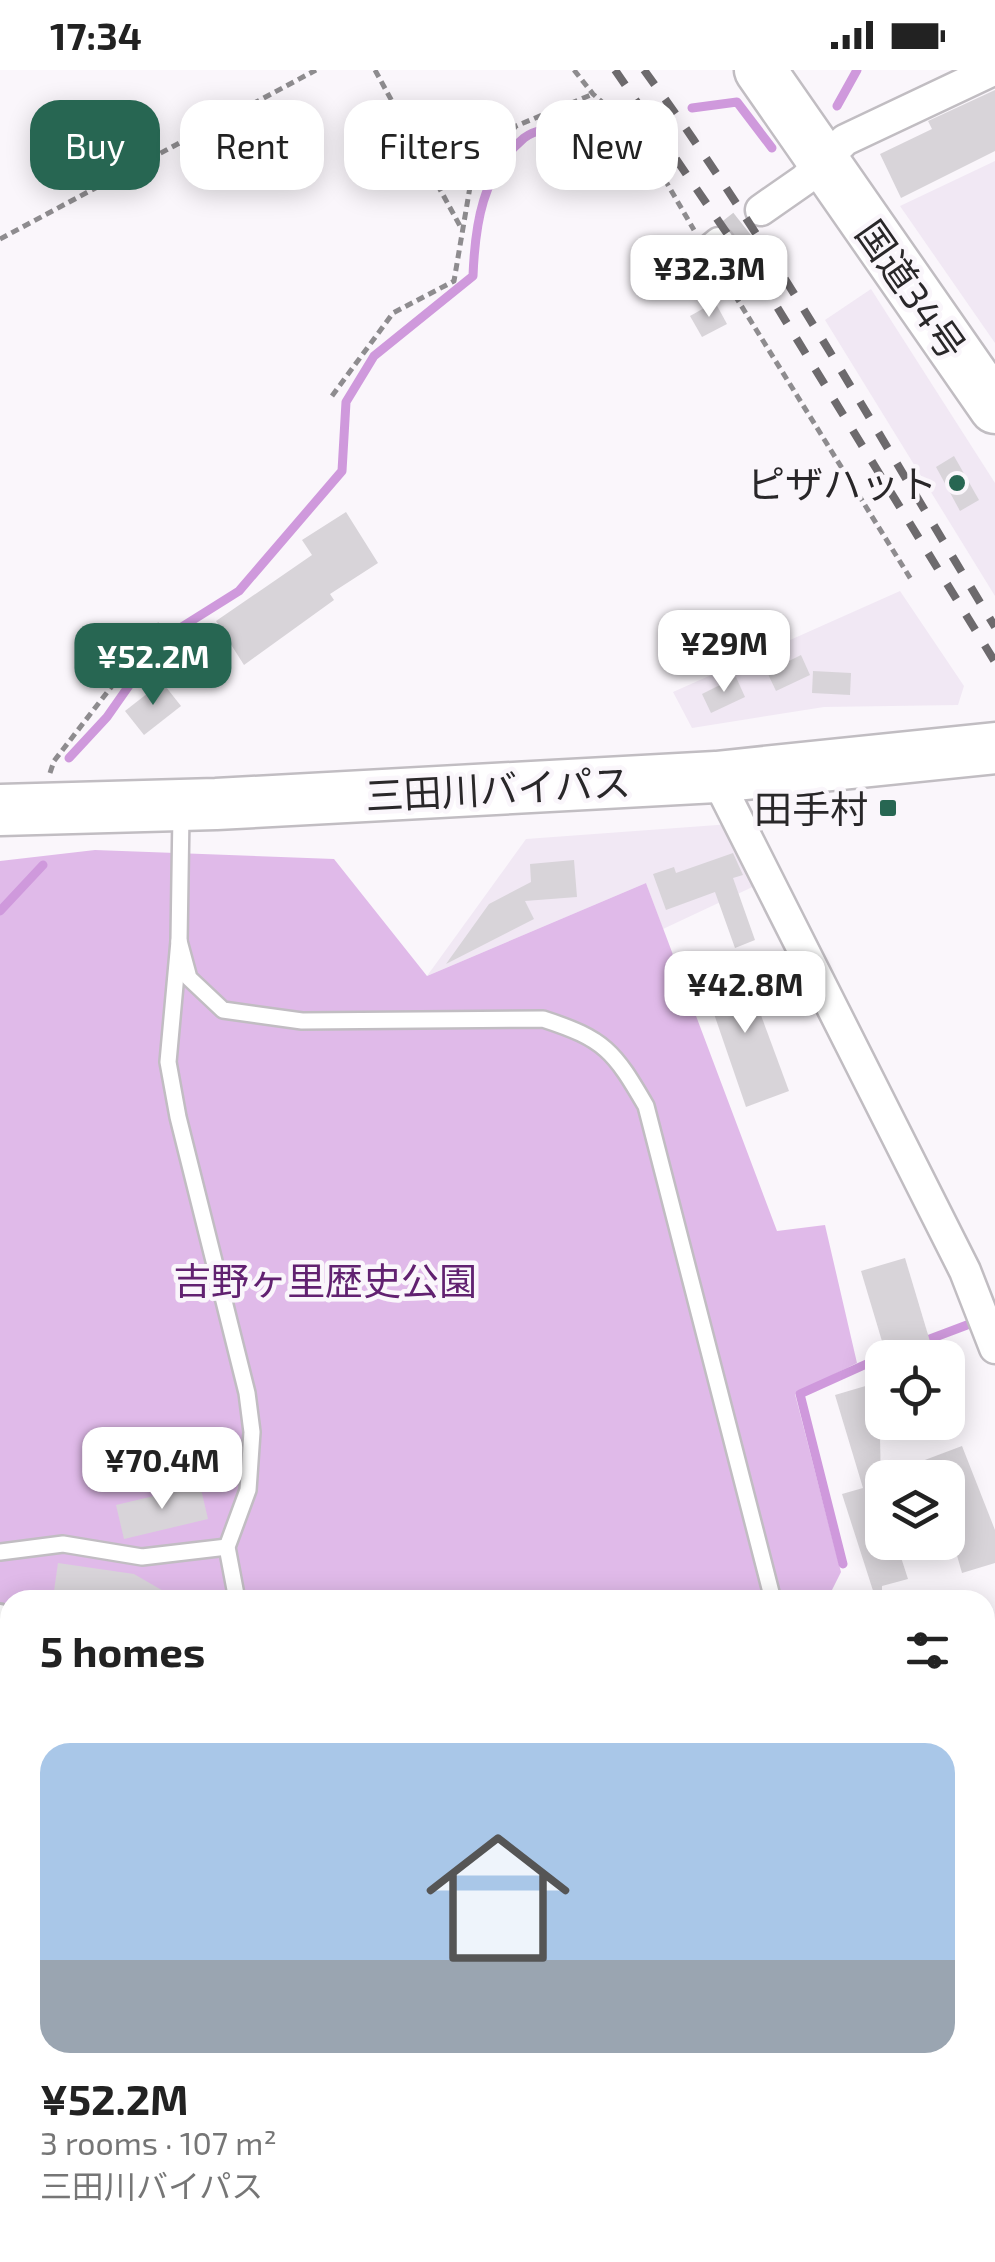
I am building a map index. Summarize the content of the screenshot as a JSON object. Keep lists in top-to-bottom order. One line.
{"streets":{"highway":["国道34号","三田川バイパス"]},"parks":["吉野ヶ里歴史公園"],"places":{"other":["ピザハット"],"transit":["田手村"]},"page":{"status":"17:34","chip":["Buy","Rent","Filters","New"],"price":["¥32.3M","¥29M","¥52.2M","¥42.8M","¥70.4M"],"heading":"5 homes","list":[{"name":"¥52.2M","note":"3 rooms · 107 m² · 三田川バイパス"}]}}
